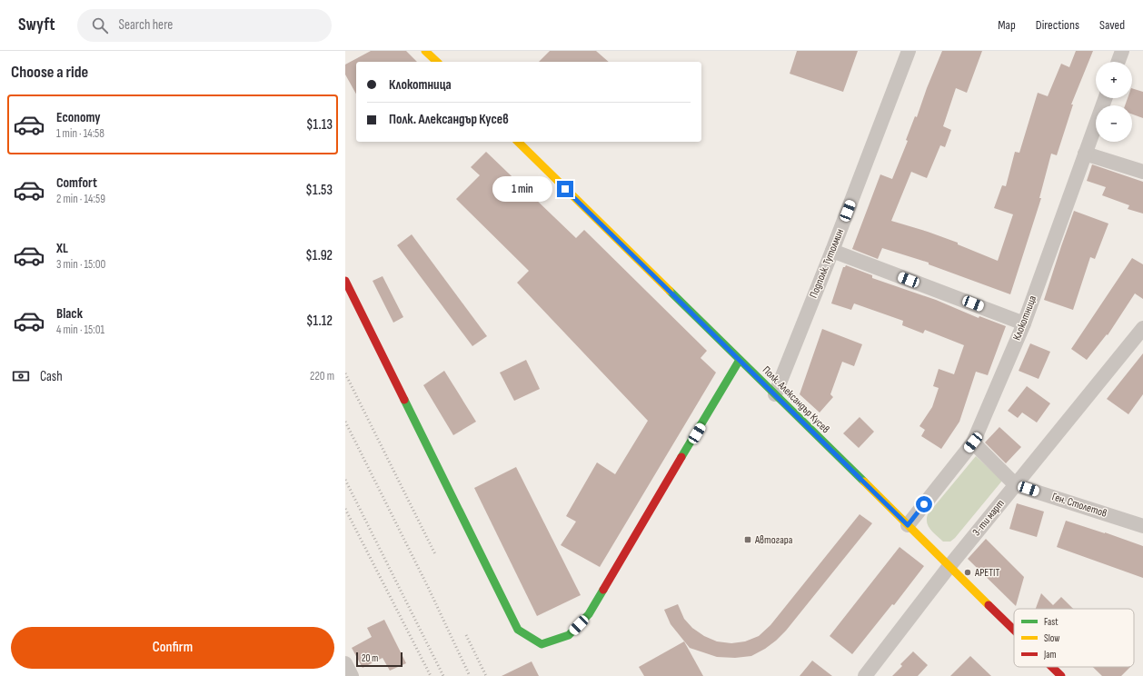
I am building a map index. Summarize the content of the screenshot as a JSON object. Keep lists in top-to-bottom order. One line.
{"streets":{"street":["Подполк. Тутолмин","Клокотница","Полк. Александър Кусев","Ген. Столетов","3-ти март"]},"crossings":[["Подполк. Тутолмин","Полк. Александър Кусев"],["Клокотница","Полк. Александър Кусев"],["Полк. Александър Кусев","3-ти март"],["Ген. Столетов","3-ти март"]],"places":{"transit":["Автогара"],"other":["APETIT"]},"legend":["Fast","Slow","Jam"],"scale_bar":"20 m","page":{"header":"Swyft","search":"Search here","nav":["Map","Directions","Saved"],"heading":"Choose a ride","map_buttons":["+","−"],"banner":["Клокотница","Полк. Александър Кусев"],"list":[{"name":"Economy","note":"1 min · 14:58","value":"$1.13"},{"name":"Comfort","note":"2 min · 14:59","value":"$1.53"},{"name":"XL","note":"3 min · 15:00","value":"$1.92"},{"name":"Black","note":"4 min · 15:01","value":"$1.12"}],"bubble":"1 min","pay":["Cash","220 m"],"buttons":"Confirm","scale":"20 m"}}
